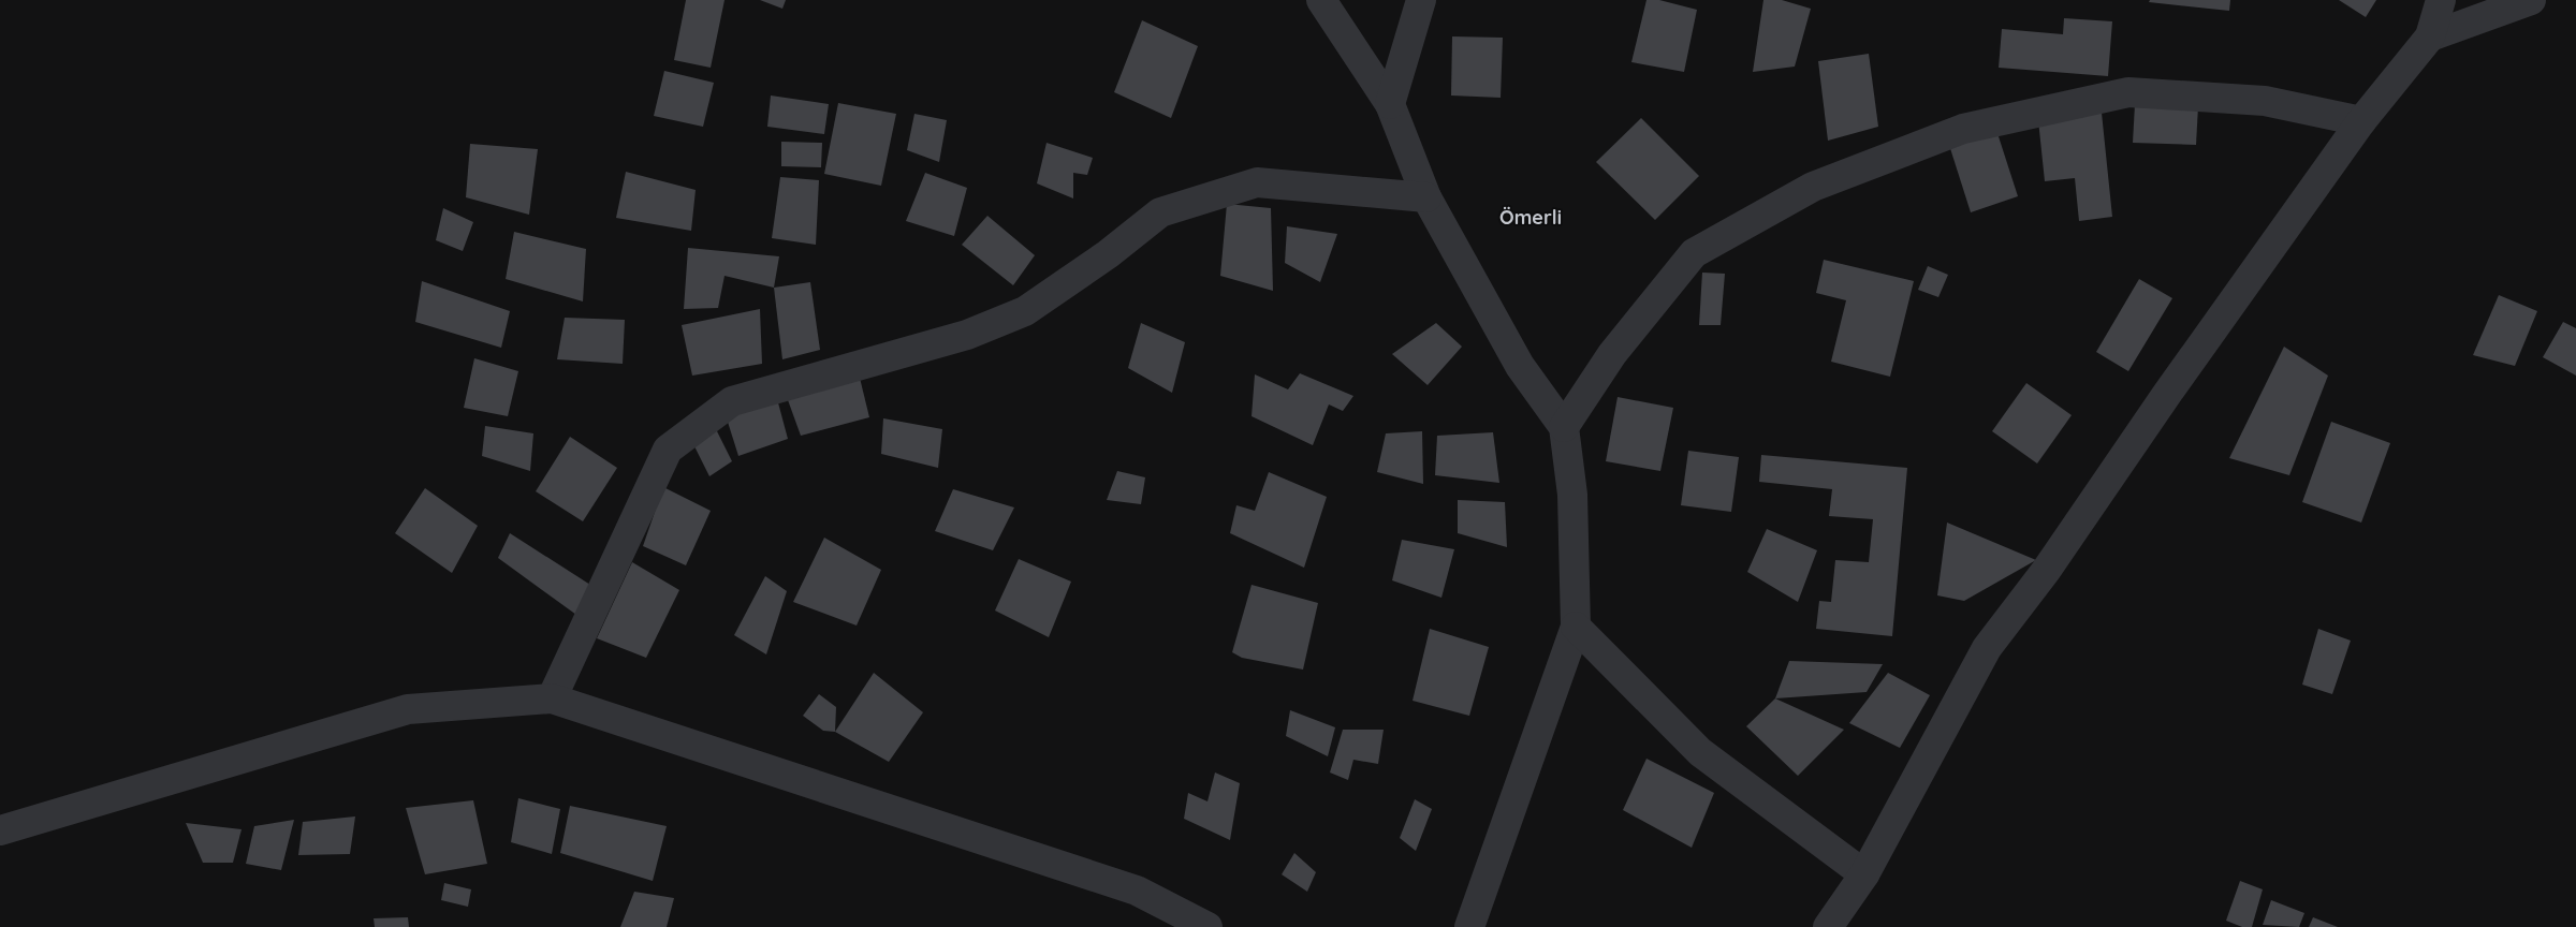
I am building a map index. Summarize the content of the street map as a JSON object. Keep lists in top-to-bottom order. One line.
{"districts":["Ömerli"]}
